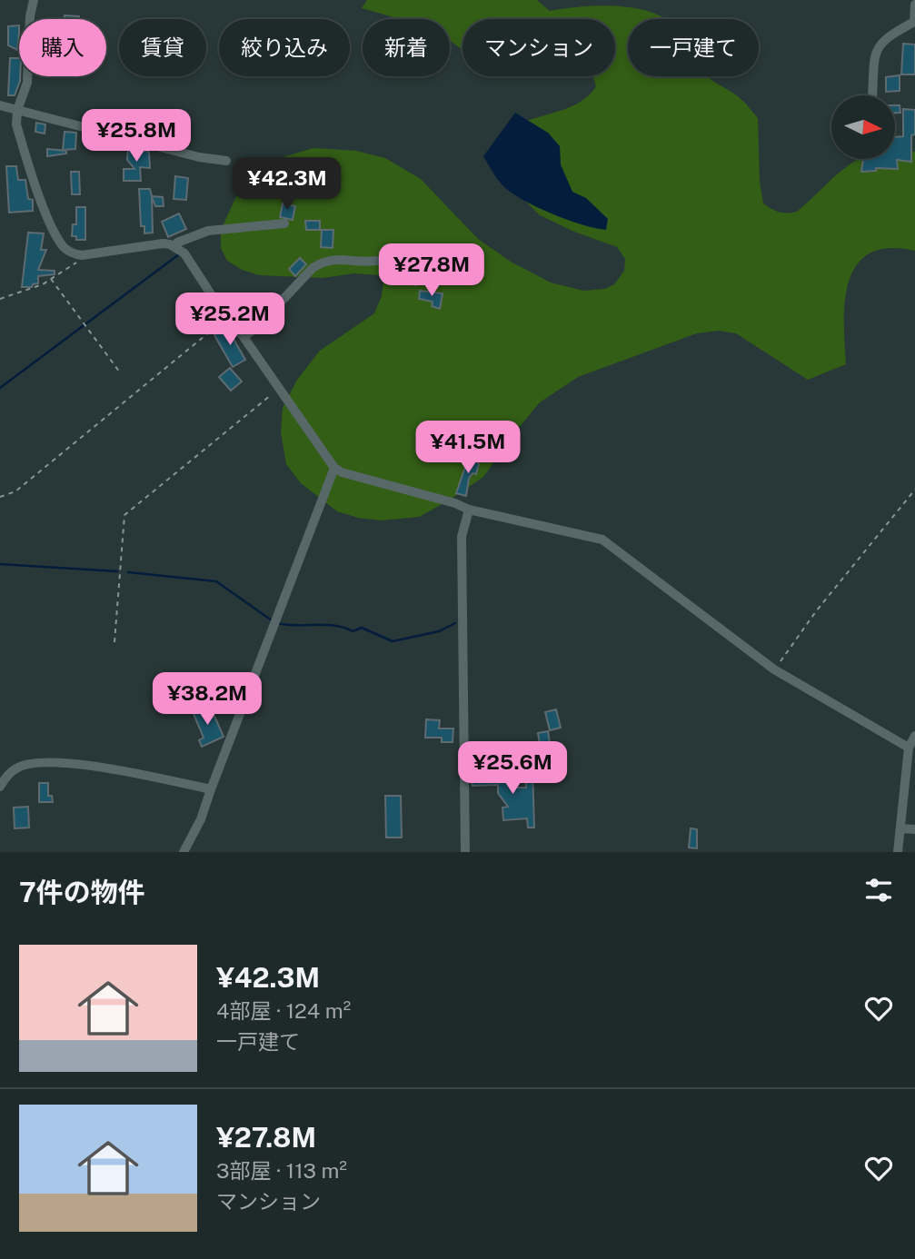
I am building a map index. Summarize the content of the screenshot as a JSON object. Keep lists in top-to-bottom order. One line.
{"north":"right","page":{"chip":["購入","賃貸","絞り込み","新着","マンション","一戸建て"],"price":["¥25.8M","¥42.3M","¥27.8M","¥25.2M","¥41.5M","¥38.2M","¥25.6M"],"heading":"7件の物件","list":[{"name":"¥42.3M","note":"4部屋 · 124 m² · 一戸建て"},{"name":"¥27.8M","note":"3部屋 · 113 m² · マンション"}]}}
